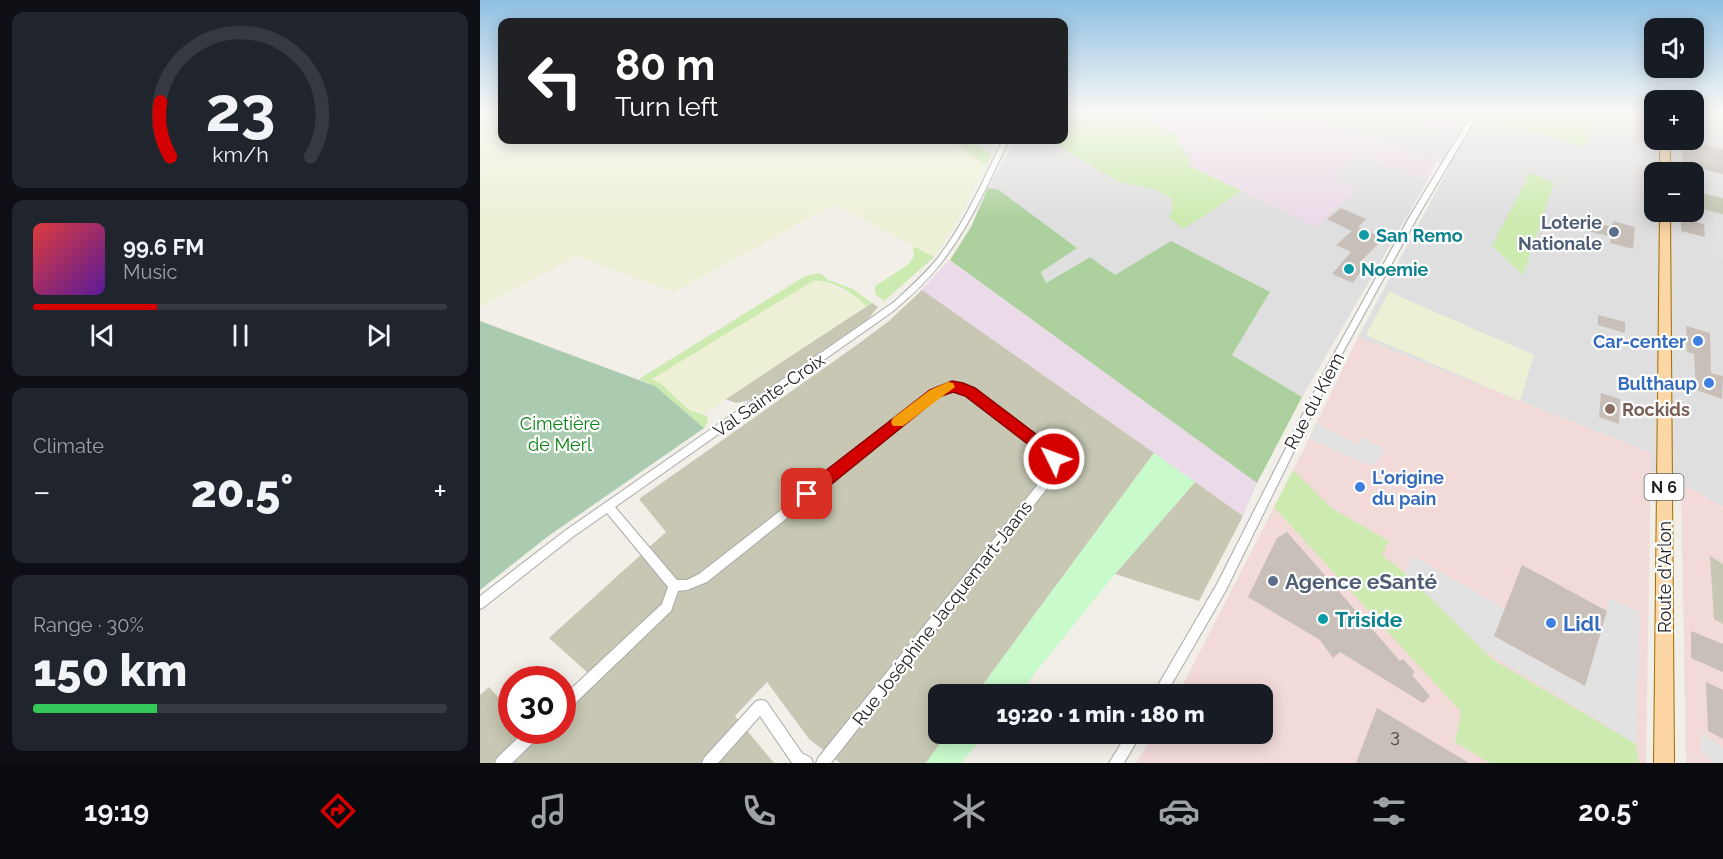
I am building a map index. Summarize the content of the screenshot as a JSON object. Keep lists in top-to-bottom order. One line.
{"streets":{"main road":["N 6","Route d'Arlon"],"street":["Val Sainte-Croix","Rue du Kiem","Rue Joséphine Jacquemart-Jaans"]},"parks":["Cimetière de Merl"],"places":["Loterie Nationale","San Remo","Noemie","Car-center","Bulthaup","Rockids","L'origine du pain","Agence eSanté","Triside","Lidl"],"house_numbers":["3"],"page":{"map_buttons":["+","−"],"turn":["80 m","Turn left"],"song":["99.6 FM","Music"],"tile":["Climate",["Range · 30%","150 km"]],"heat":["−","20.5°","+"],"limit":"30","trip":"19:20 · 1 min · 180 m","tabs":["19:19","20.5°"],"gauge":["23","km/h"]}}
